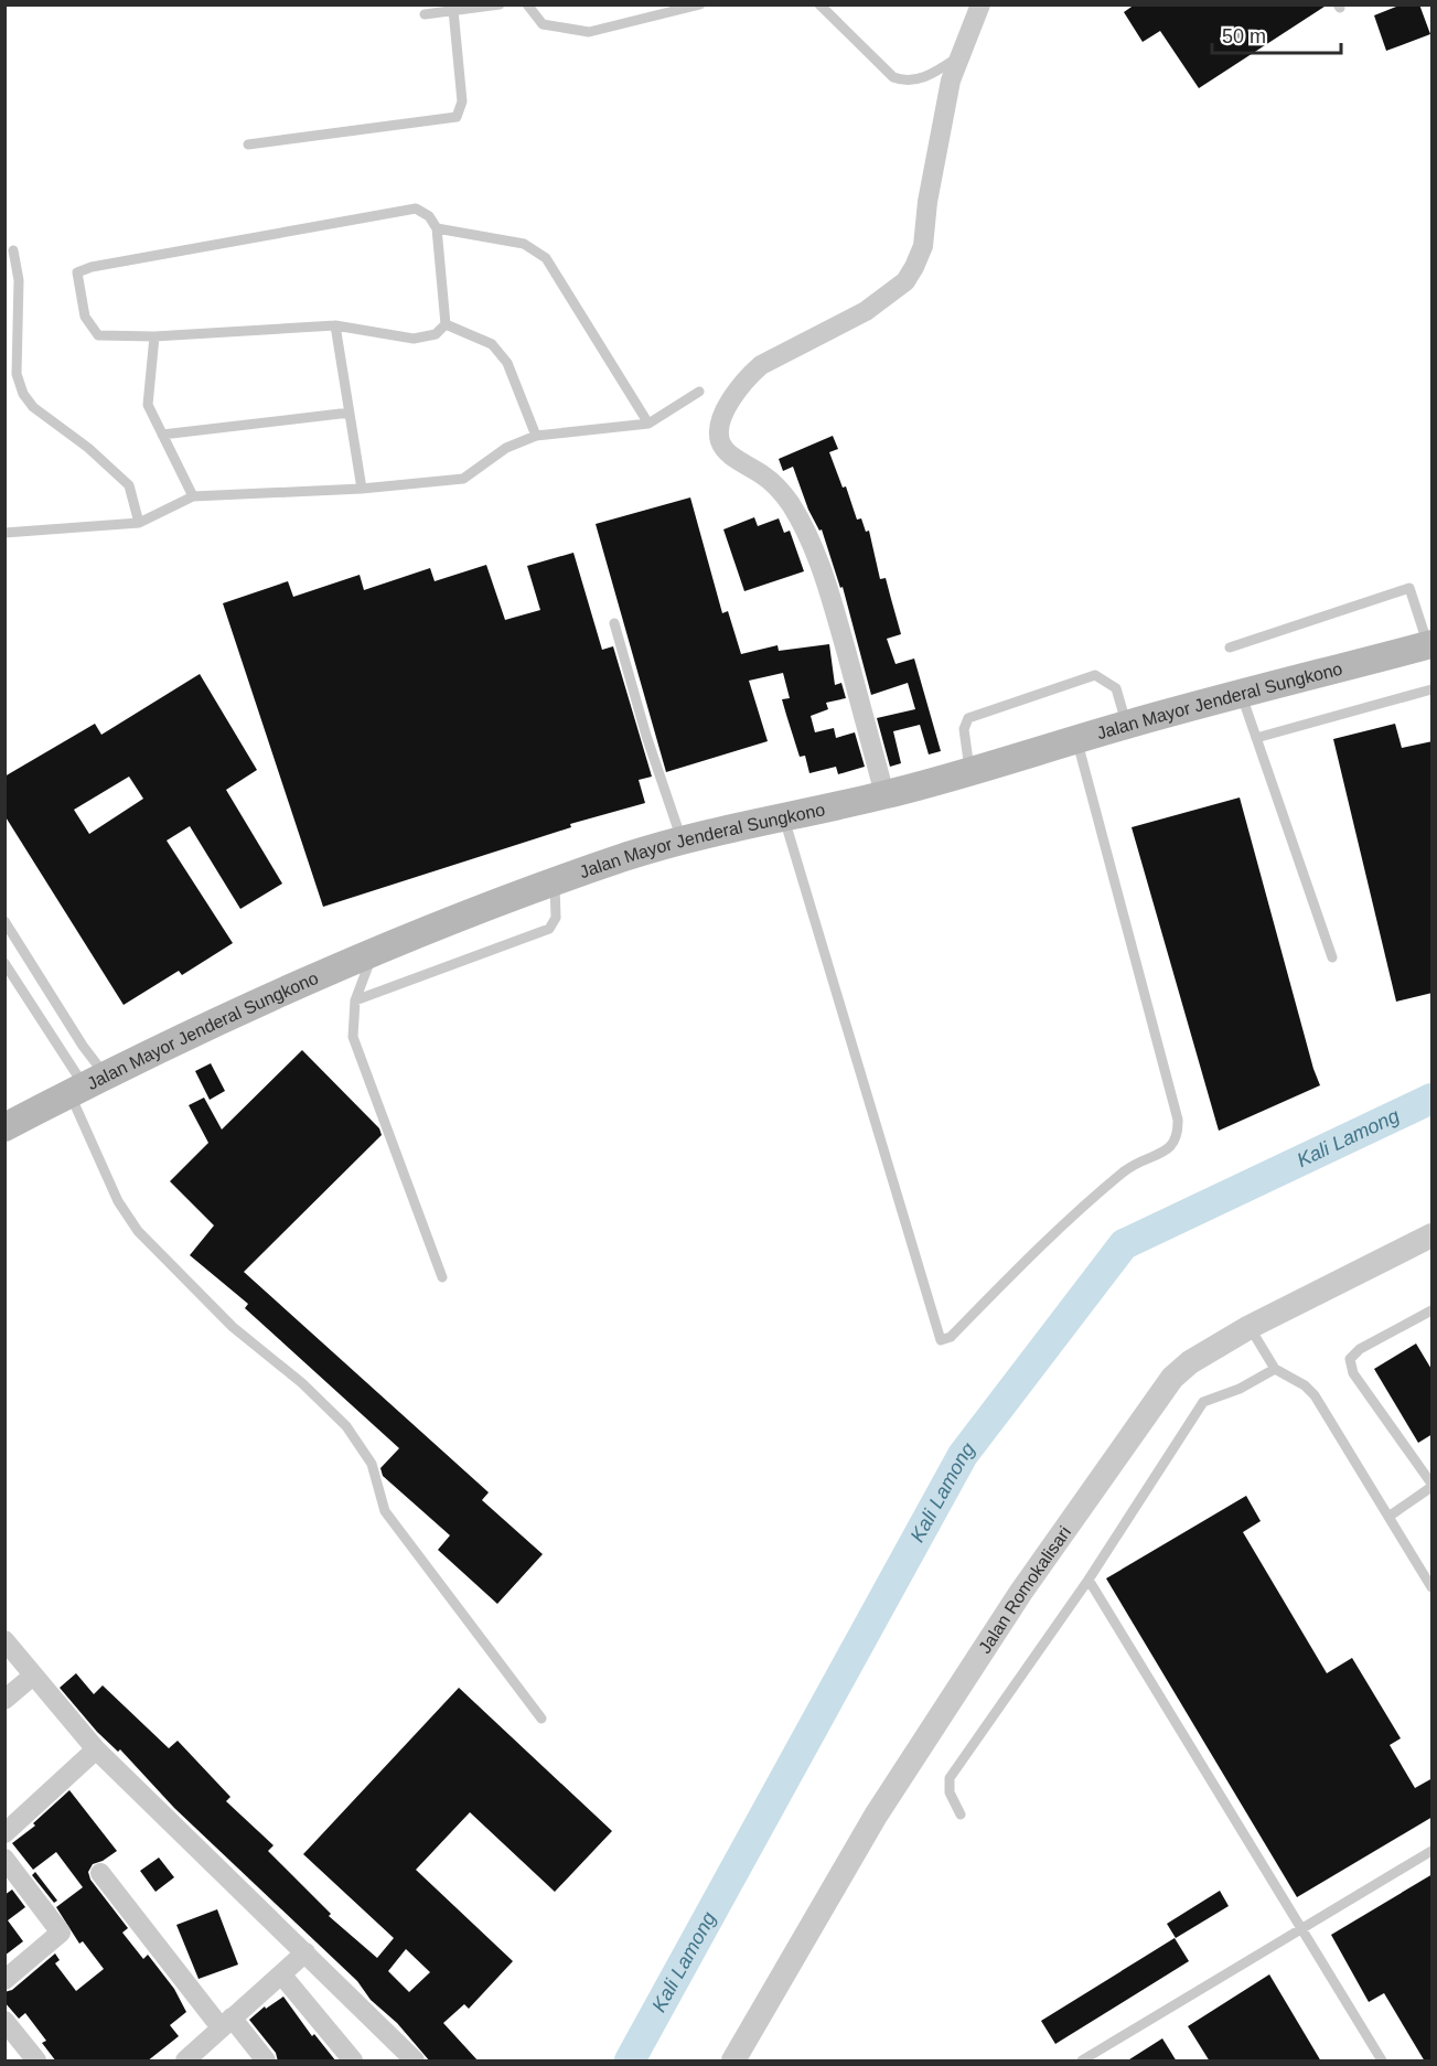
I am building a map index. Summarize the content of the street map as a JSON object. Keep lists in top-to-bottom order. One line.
{"streets":{"main road":["Jalan Mayor Jenderal Sungkono"],"street":["Jalan Romokalisari"]},"water":["Kali Lamong"],"scale_bar":"50 m"}
